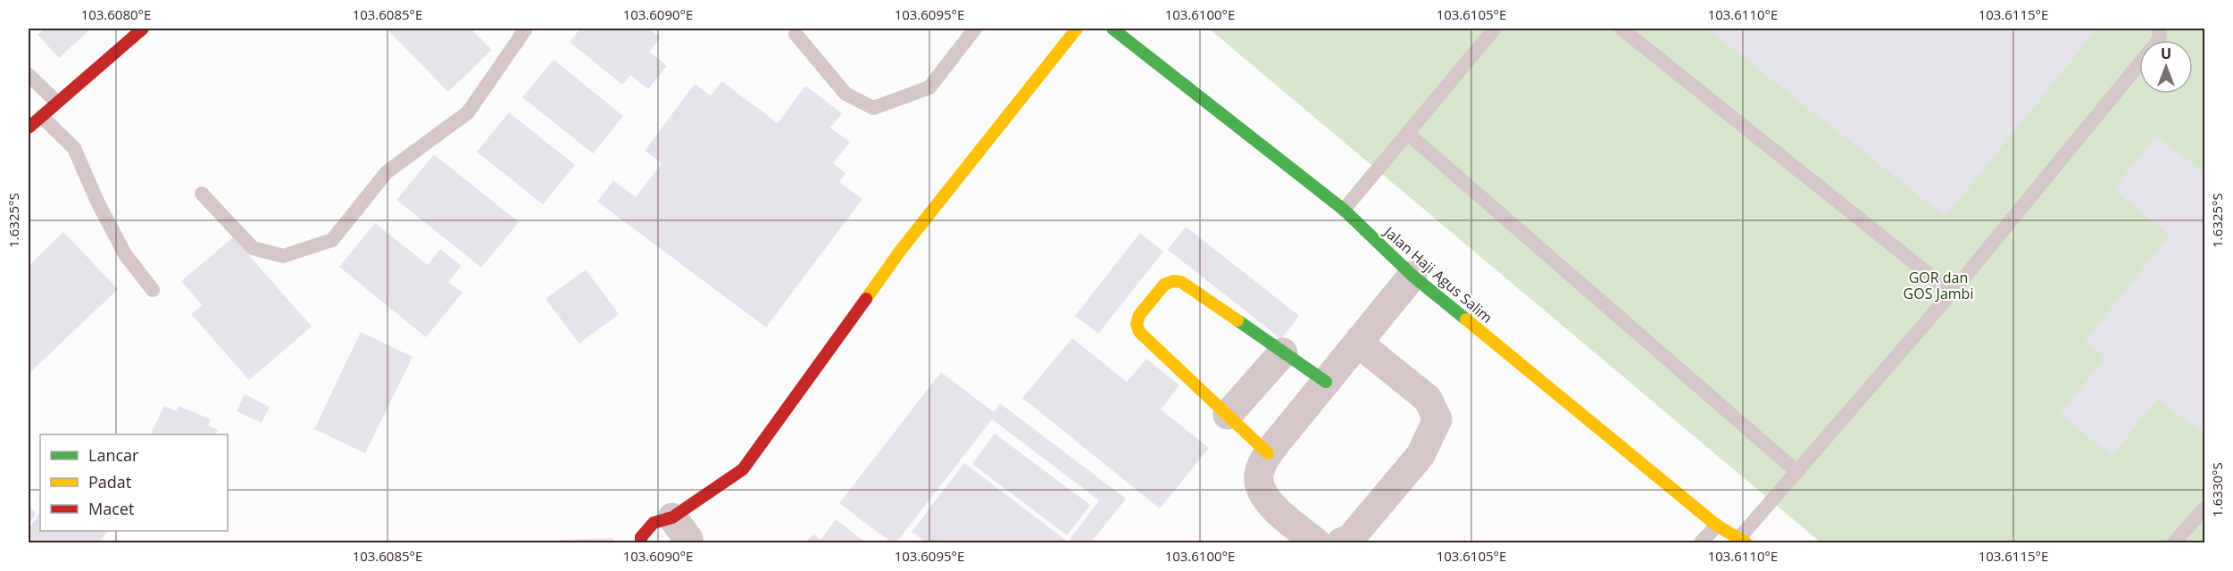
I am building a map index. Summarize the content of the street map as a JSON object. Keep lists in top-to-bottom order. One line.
{"streets":{"street":["Jalan Haji Agus Salim"]},"parks":["GOR dan GOS Jambi"],"legend":["Lancar","Padat","Macet"],"north":"top","coordinates":["103.6080°E","103.6085°E","103.6090°E","103.6095°E","103.6100°E","103.6105°E","103.6110°E","103.6115°E","1.6325°S","1.6330°S"]}
